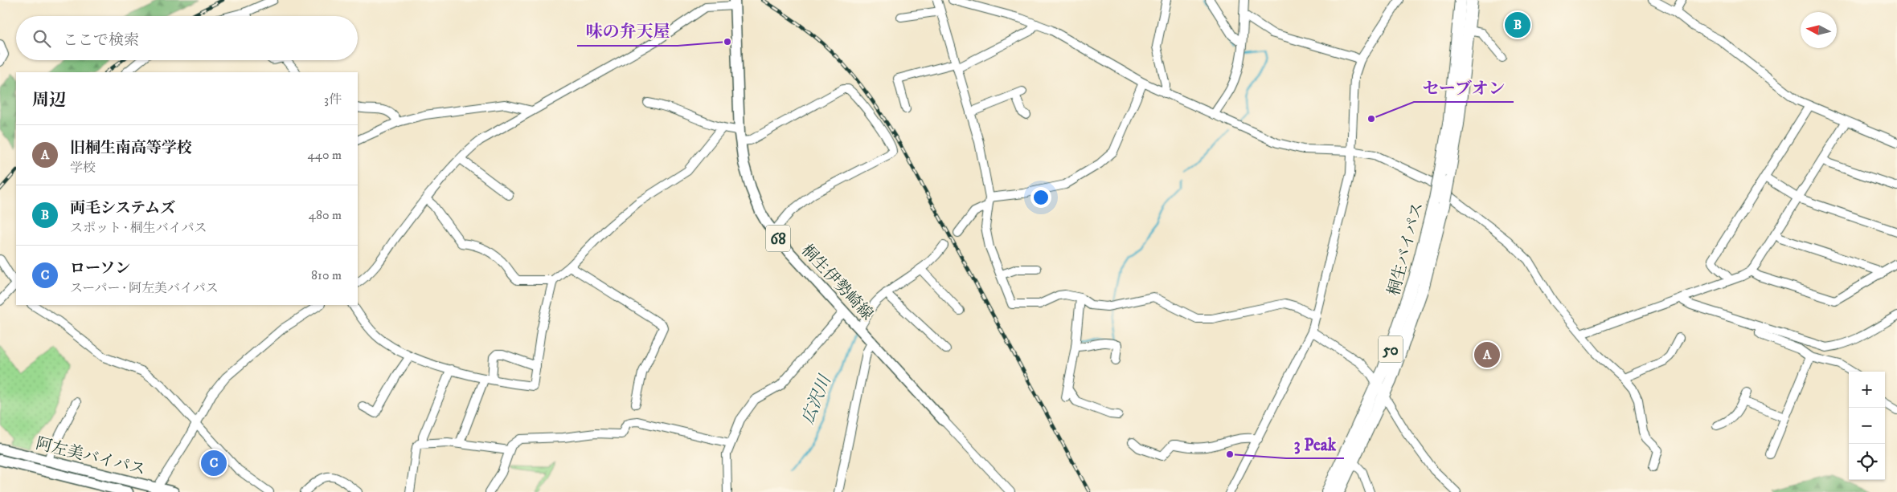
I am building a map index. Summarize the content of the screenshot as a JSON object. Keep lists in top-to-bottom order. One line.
{"streets":{"highway":["桐生バイパス","50"],"main road":["68","桐生伊勢崎線","阿左美バイパス"]},"water":["広沢川"],"places":["味の弁天屋","セーブオン","3 Peak"],"north":"left","page":{"pins":["B","A","C"],"search":"ここで検索","heading":["周辺","3件"],"list":[{"mark":"A","name":"旧桐生南高等学校","note":"学校","value":"440 m"},{"mark":"B","name":"両毛システムズ","note":"スポット · 桐生バイパス","value":"480 m"},{"mark":"C","name":"ローソン","note":"スーパー · 阿左美バイパス","value":"810 m"}],"map_buttons":["+","−"]}}
